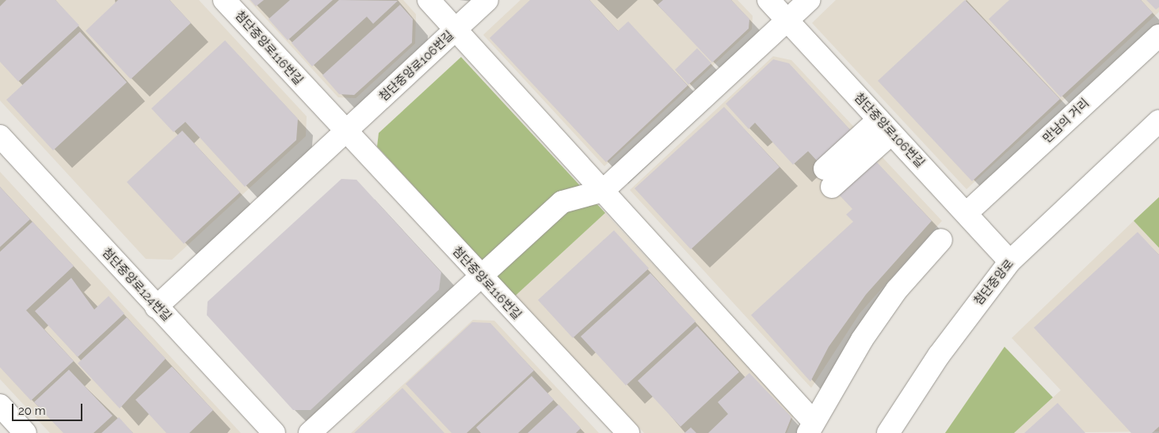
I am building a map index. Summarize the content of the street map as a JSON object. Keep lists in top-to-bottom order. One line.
{"streets":{"street":["첨단중앙로116번길","첨단중앙로106번길","만남의 거리","첨단중앙로","첨단중앙로124번길"]},"crossings":[["첨단중앙로116번길","첨단중앙로106번길"],["첨단중앙로106번길","첨단중앙로"]],"scale_bar":"20 m"}
